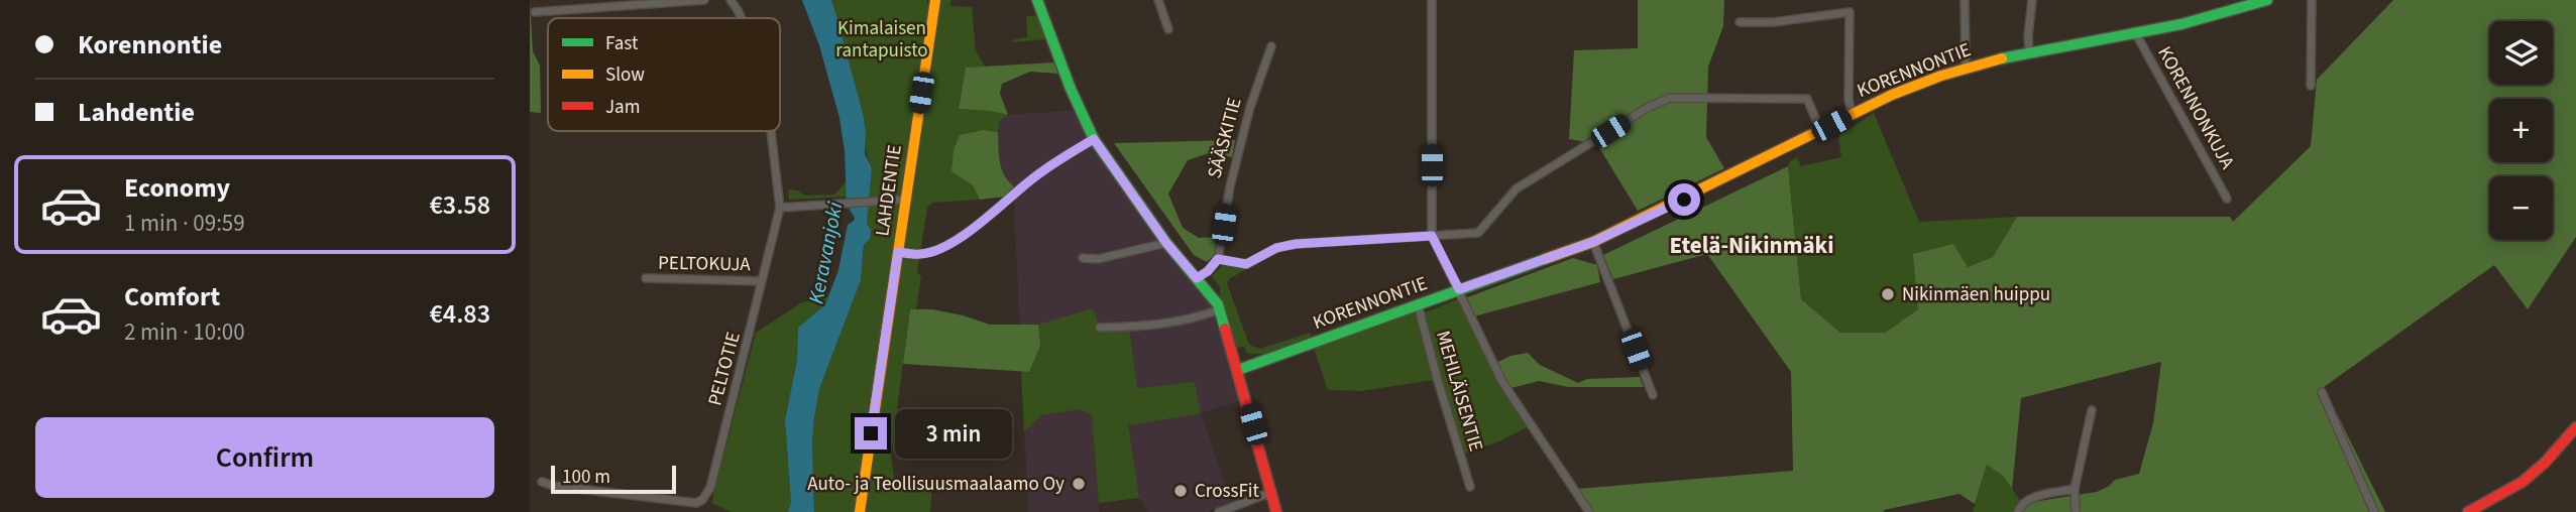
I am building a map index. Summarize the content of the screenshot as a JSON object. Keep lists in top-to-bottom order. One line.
{"streets":{"street":["KORENNONTIE","KORENNONKUJA","SÄÄSKITIE","LAHDENTIE","PELTOKUJA","PELTOTIE","MEHILÄISENTIE"]},"crossings":[["KORENNONTIE","KORENNONKUJA"],["KORENNONTIE","MEHILÄISENTIE"],["PELTOKUJA","PELTOTIE"]],"districts":["Etelä-Nikinmäki"],"water":["Keravanjoki"],"parks":["Kimalaisen rantapuisto"],"places":["Nikinmäen huippu","Auto- ja Teollisuusmaalaamo Oy","CrossFit"],"legend":["Fast","Slow","Jam"],"scale_bar":"100 m","page":{"banner":["Korennontie","Lahdentie"],"map_buttons":["+","−"],"list":[{"name":"Economy","note":"1 min · 09:59","value":"€3.58"},{"name":"Comfort","note":"2 min · 10:00","value":"€4.83"}],"buttons":"Confirm","bubble":"3 min","scale":"100 m"}}
